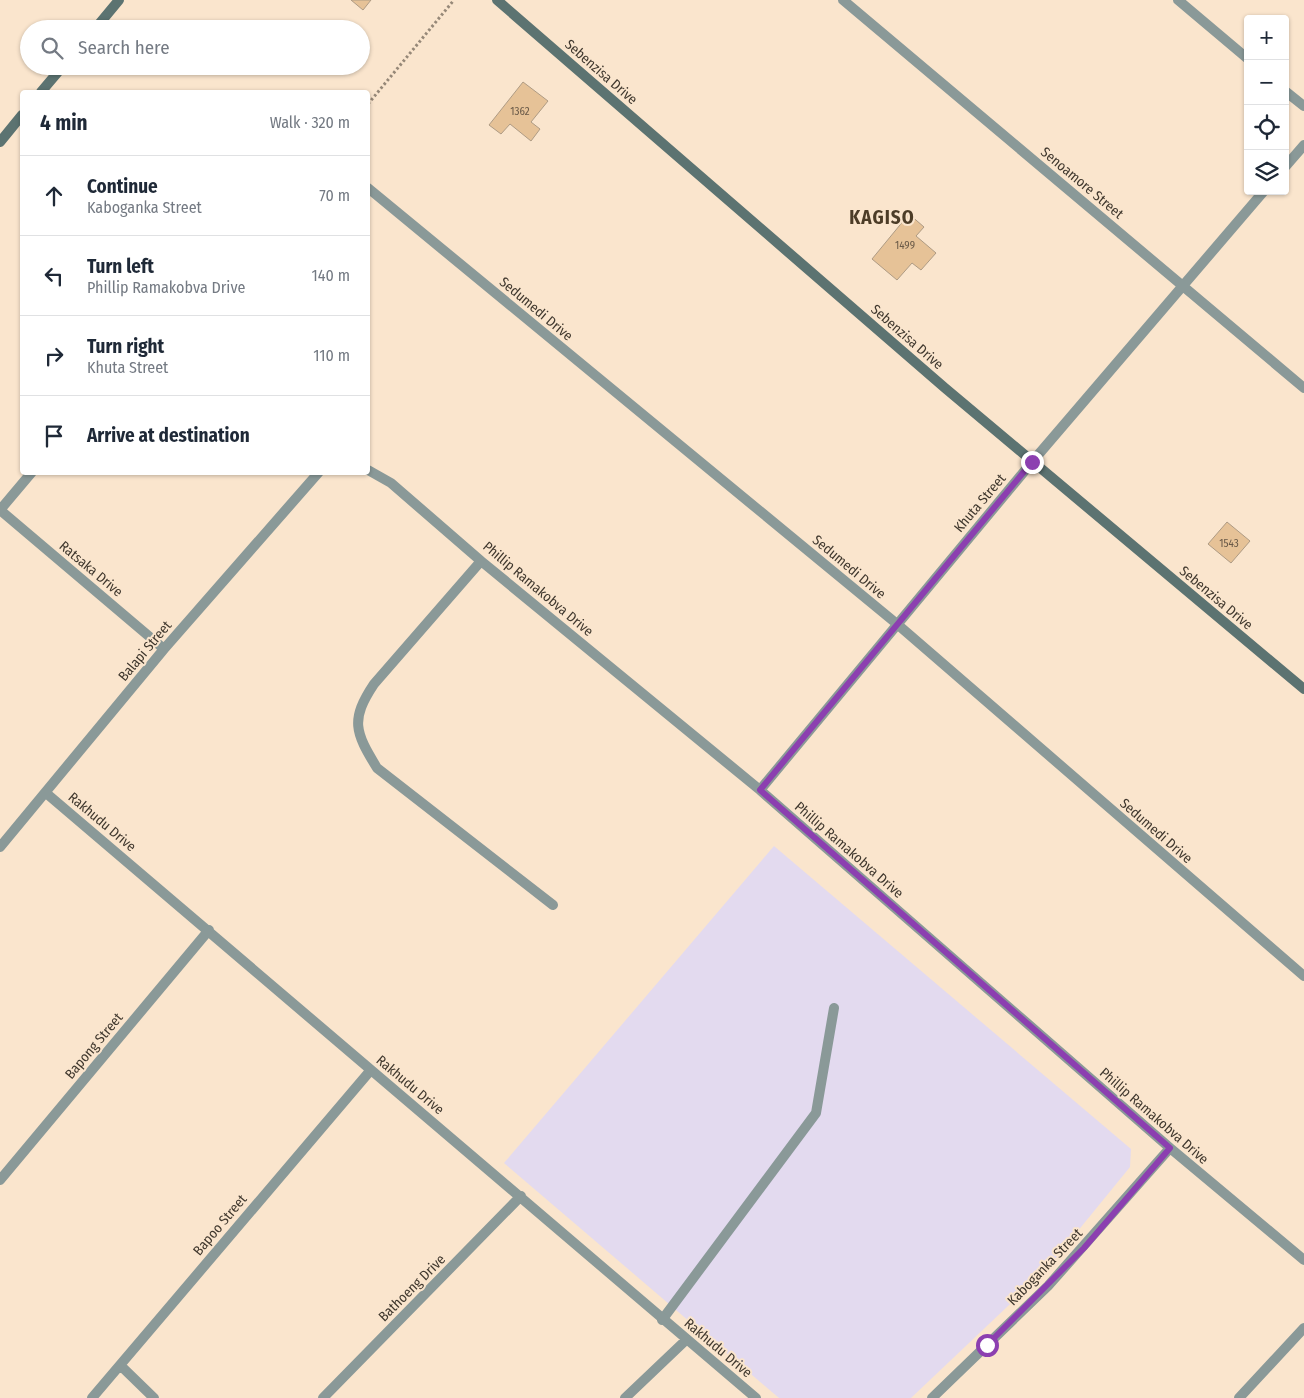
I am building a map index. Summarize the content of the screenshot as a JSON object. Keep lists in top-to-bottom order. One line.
{"streets":{"street":["Sebenzisa Drive","Senoamore Street","Sedumedi Drive","Khuta Street","Ratsaka Drive","Phillip Ramakobva Drive","Balapi Street","Rakhudu Drive","Bapong Street","Bapoo Street","Kaboganka Street","Bathoeng Drive"]},"crossings":[["Sebenzisa Drive","Khuta Street"],["Senoamore Street","Khuta Street"],["Sedumedi Drive","Khuta Street"],["Khuta Street","Phillip Ramakobva Drive"],["Ratsaka Drive","Balapi Street"],["Phillip Ramakobva Drive","Kaboganka Street"],["Balapi Street","Rakhudu Drive"],["Rakhudu Drive","Bapong Street"],["Rakhudu Drive","Bapoo Street"],["Rakhudu Drive","Bathoeng Drive"]],"districts":["KAGISO"],"house_numbers":["1362","1499","1543"],"page":{"map_buttons":["+","−"],"search":"Search here","heading":["4 min","Walk · 320 m"],"list":[["Continue","Kaboganka Street","70 m"],["Turn left","Phillip Ramakobva Drive","140 m"],["Turn right","Khuta Street","110 m"],"Arrive at destination"]}}
